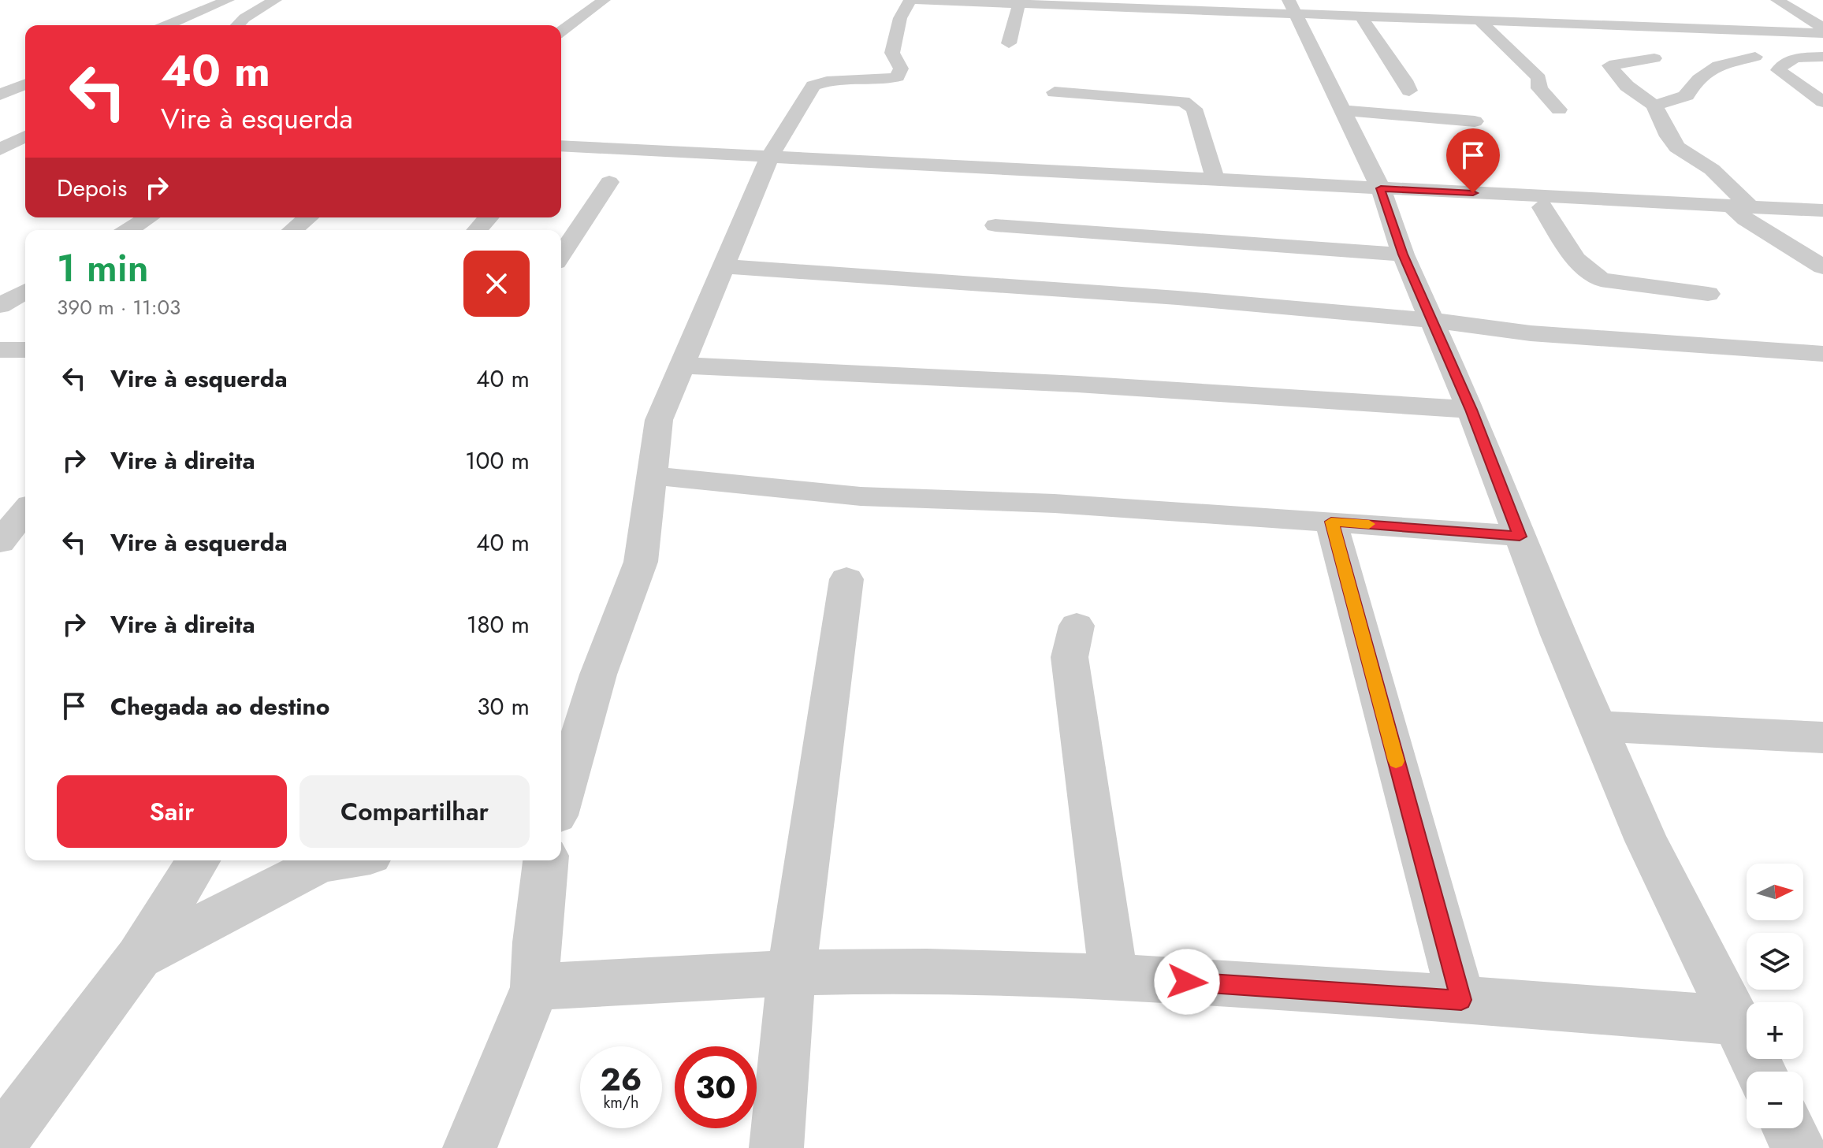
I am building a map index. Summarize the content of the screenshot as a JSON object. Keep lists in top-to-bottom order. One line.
{"north":"right","page":{"turn":["40 m","Vire à esquerda"],"then":"Depois","heading":["1 min","390 m · 11:03"],"list":[{"name":"Vire à esquerda","value":"40 m"},{"name":"Vire à direita","value":"100 m"},{"name":"Vire à esquerda","value":"40 m"},{"name":"Vire à direita","value":"180 m"},{"name":"Chegada ao destino","value":"30 m"}],"buttons":["Sair","Compartilhar"],"map_buttons":["+","−"],"speed":"26 km/h","limit":"30"}}
